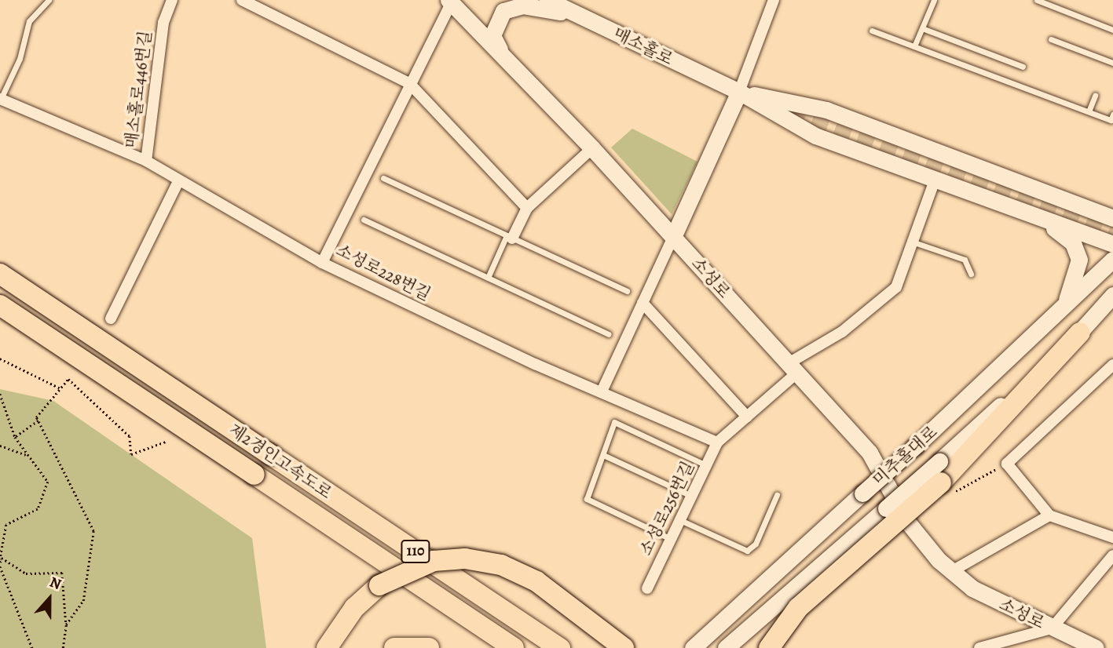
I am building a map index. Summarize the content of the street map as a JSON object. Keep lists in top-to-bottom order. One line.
{"streets":{"highway":["제2경인고속도로","110"],"main road":["매소홀로","소성로","미추홀대로"],"street":["매소홀로446번길","소성로228번길","소성로256번길"]},"crossings":[["매소홀로446번길","소성로228번길"],["소성로228번길","소성로"],["소성로","소성로256번길"]],"north":"top"}
